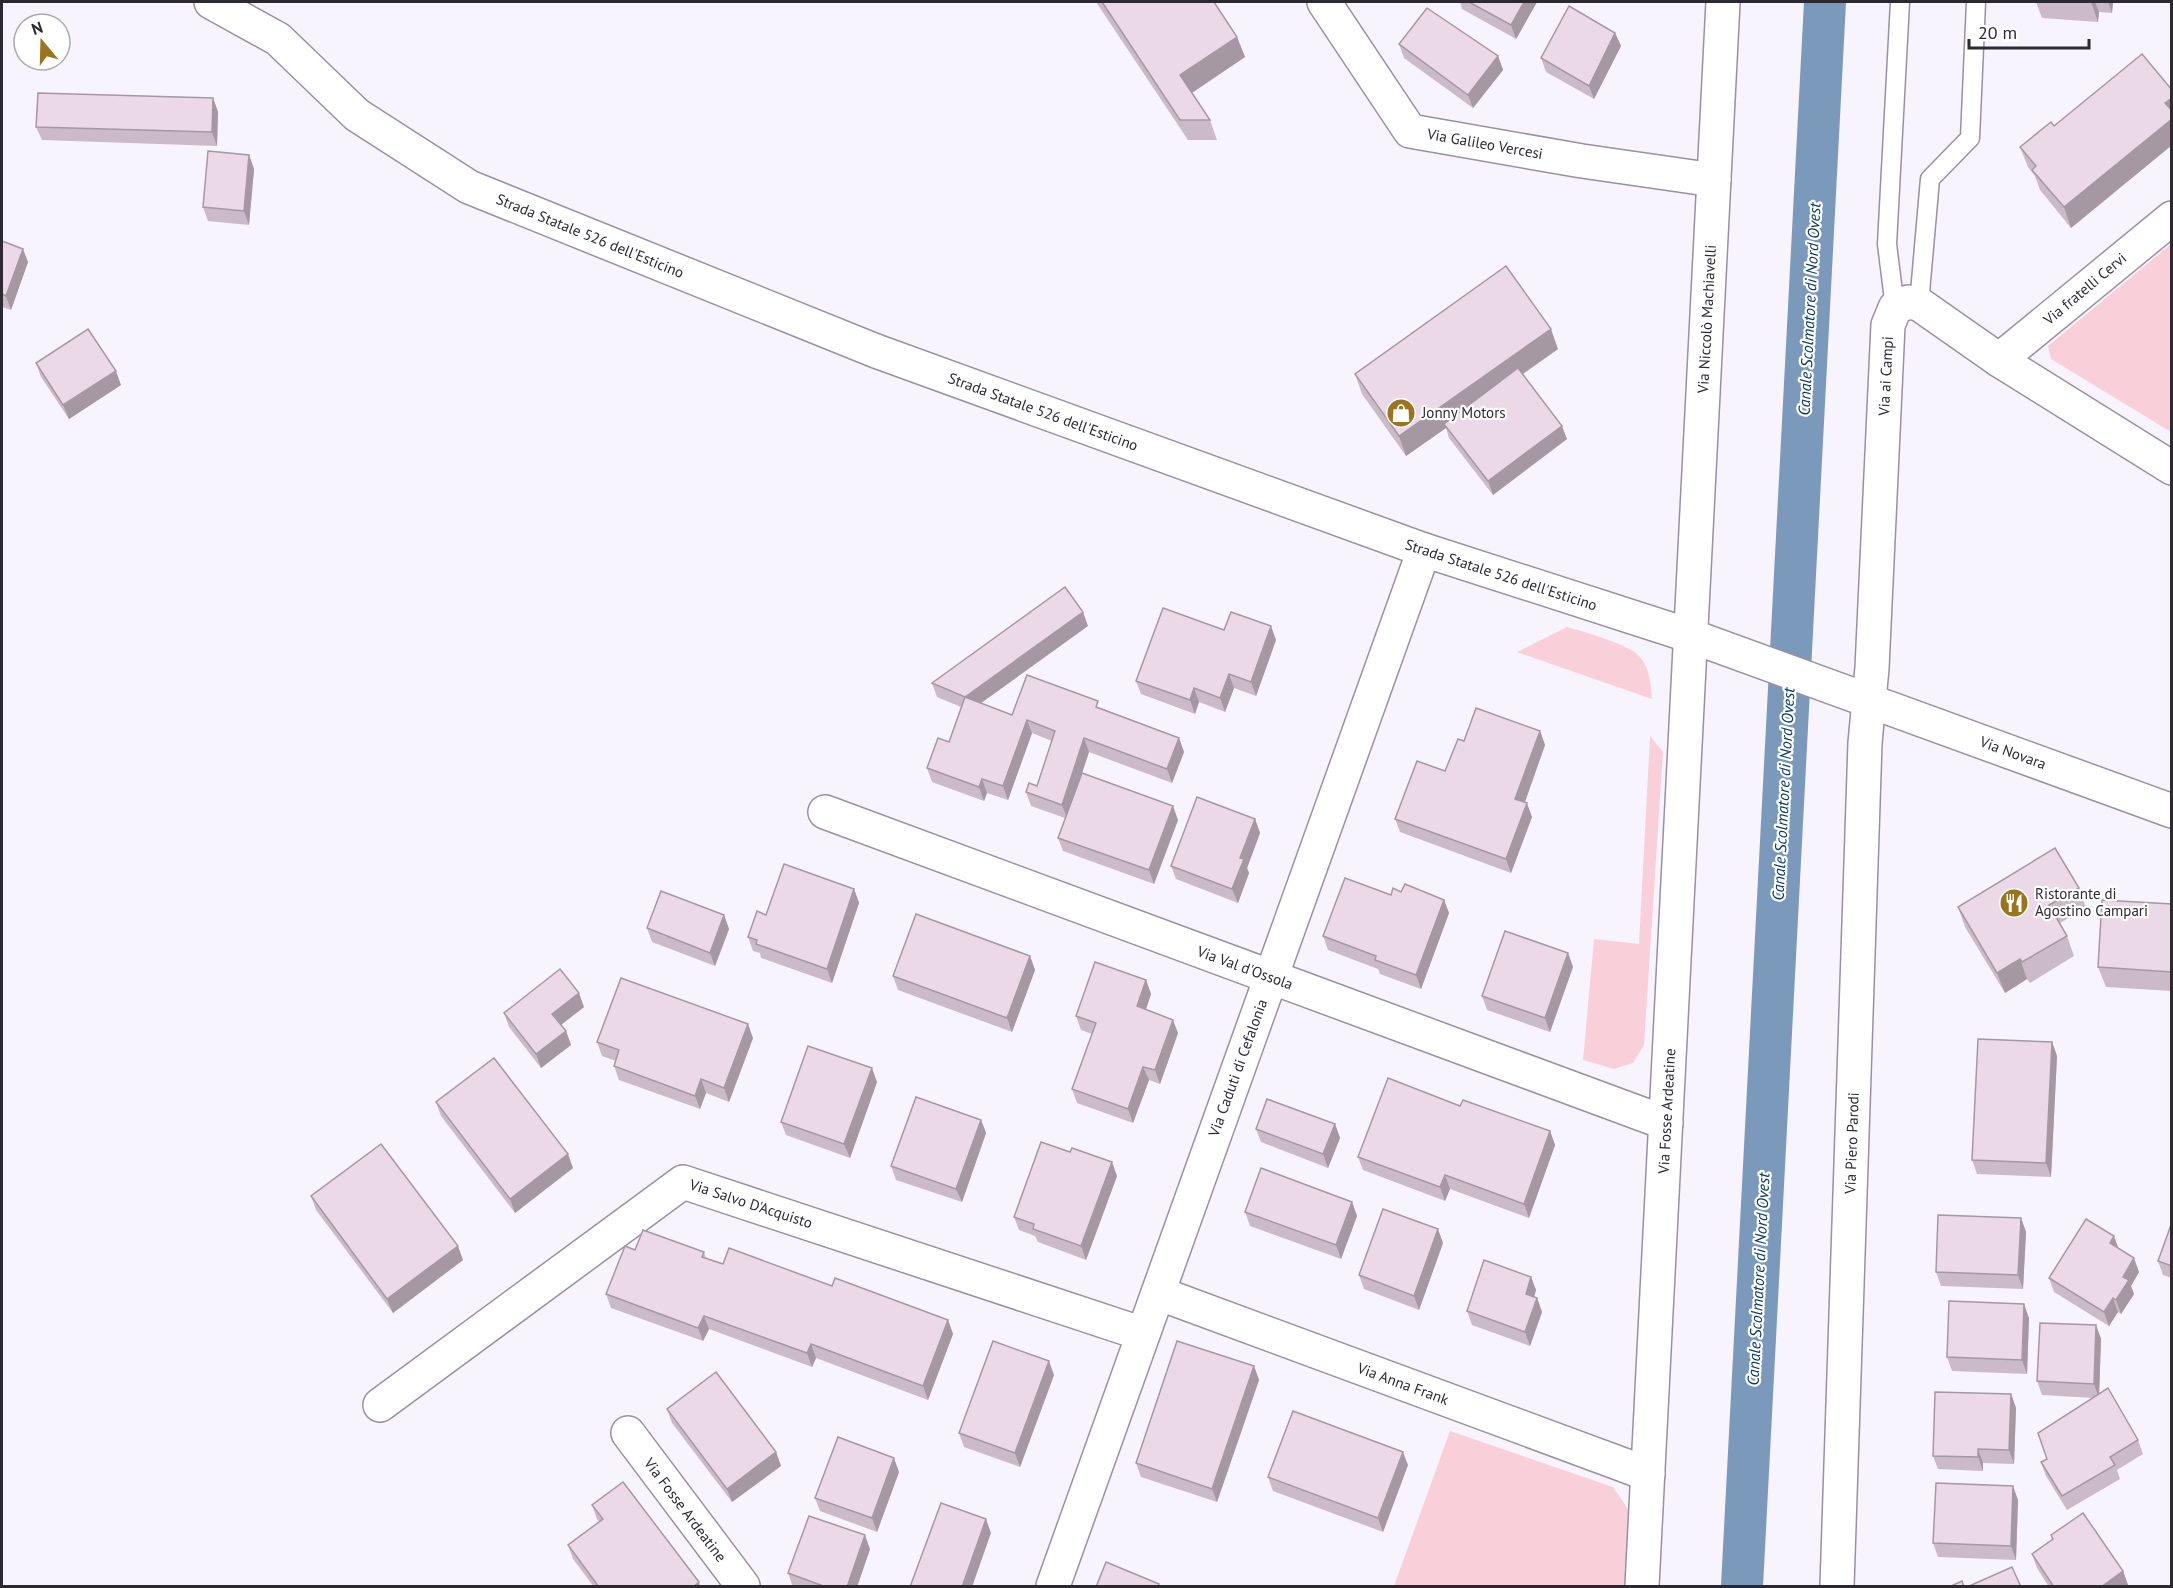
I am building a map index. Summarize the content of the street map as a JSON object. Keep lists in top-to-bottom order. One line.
{"streets":{"street":["Via Galileo Vercesi","Strada Statale 526 dell'Esticino","Via fratelli Cervi","Via Niccolò Machiavelli","Via ai Campi","Via Novara","Via Val d'Ossola","Via Caduti di Cefalonia","Via Fosse Ardeatine","Via Piero Parodi","Via Salvo D'Acquisto","Via Anna Frank"]},"crossings":[["Via Galileo Vercesi","Via Niccolò Machiavelli"],["Strada Statale 526 dell'Esticino","Via Niccolò Machiavelli"],["Strada Statale 526 dell'Esticino","Via ai Campi"],["Strada Statale 526 dell'Esticino","Via Novara"],["Strada Statale 526 dell'Esticino","Via Caduti di Cefalonia"],["Strada Statale 526 dell'Esticino","Via Fosse Ardeatine"],["Strada Statale 526 dell'Esticino","Via Piero Parodi"],["Via Niccolò Machiavelli","Via Fosse Ardeatine"],["Via ai Campi","Via Novara"],["Via ai Campi","Via Piero Parodi"],["Via Novara","Via Piero Parodi"],["Via Val d'Ossola","Via Caduti di Cefalonia"],["Via Val d'Ossola","Via Fosse Ardeatine"],["Via Caduti di Cefalonia","Via Salvo D'Acquisto"],["Via Caduti di Cefalonia","Via Anna Frank"],["Via Fosse Ardeatine","Via Anna Frank"]],"water":["Canale Scolmatore di Nord Ovest"],"places":{"shop":["Jonny Motors"],"restaurant":["Ristorante di Agostino Campari"]},"scale_bar":"20 m","north":"top"}
